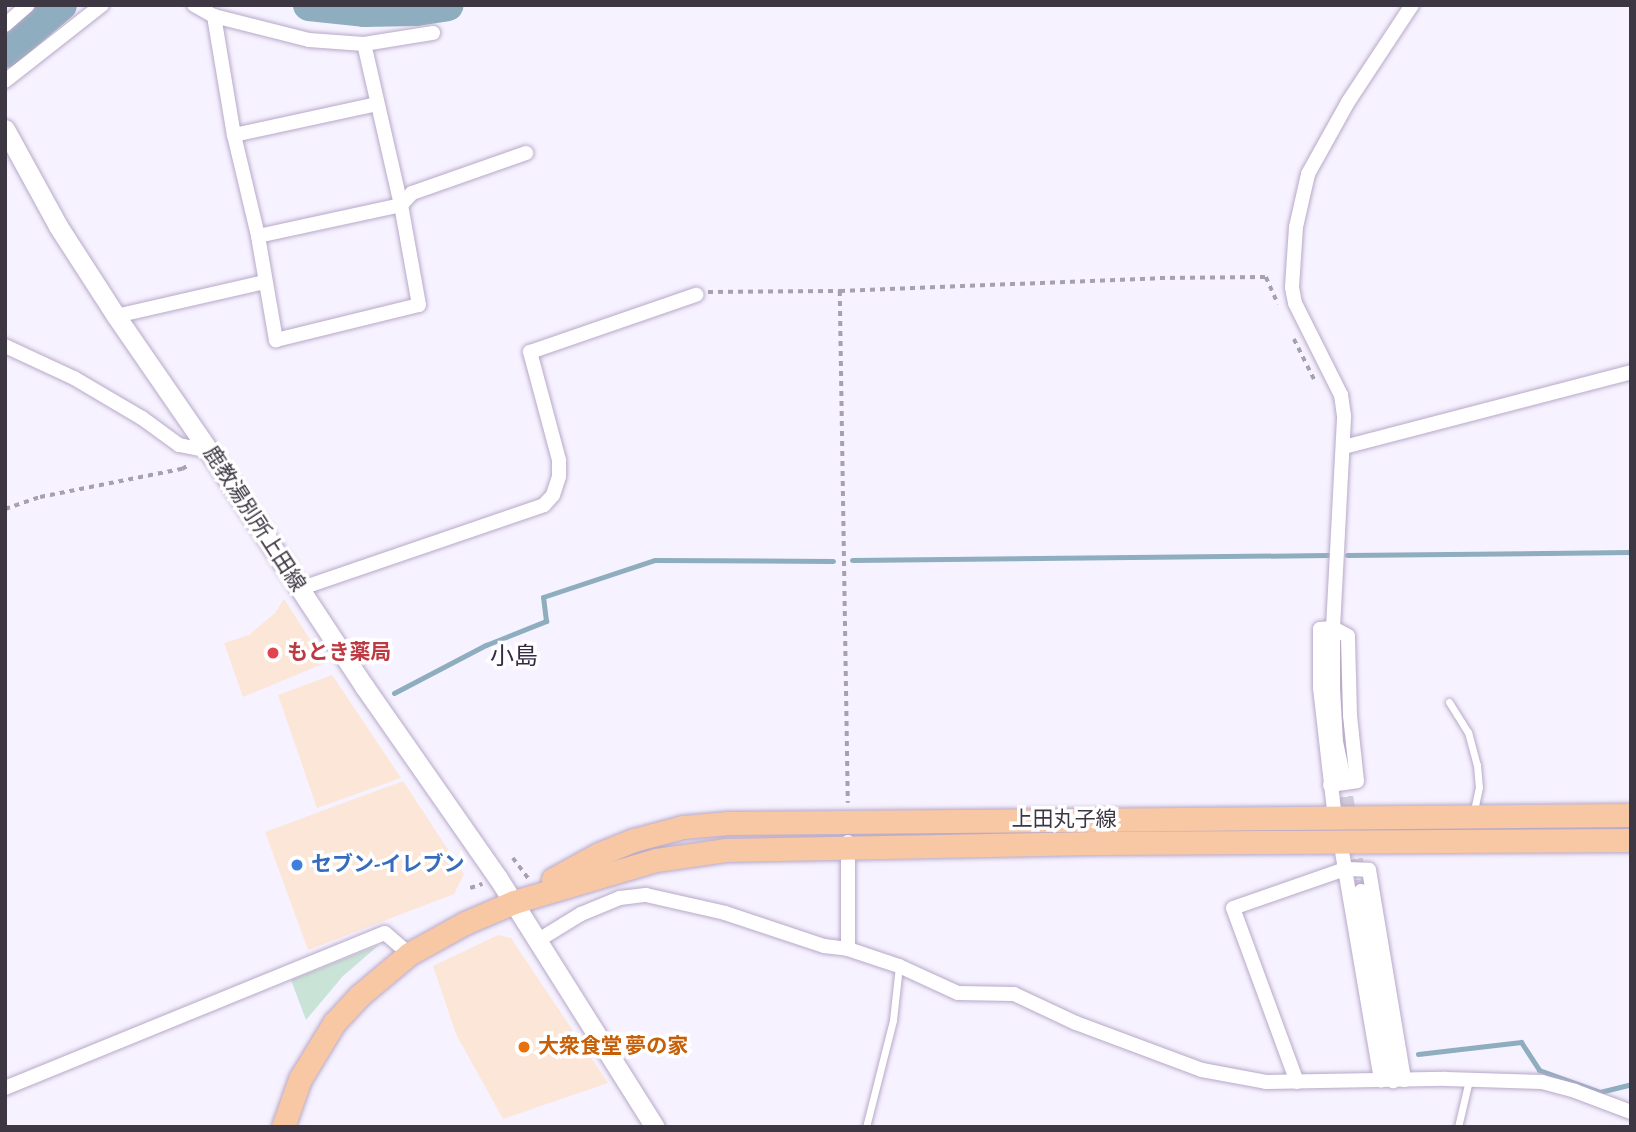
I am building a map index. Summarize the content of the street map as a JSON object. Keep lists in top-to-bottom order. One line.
{"streets":{"main road":["鹿教湯別所上田線","上田丸子線"]},"crossings":[["鹿教湯別所上田線","上田丸子線"]],"districts":["小島"],"places":["もとき薬局","セブン-イレブン","大衆食堂 夢の家"]}
